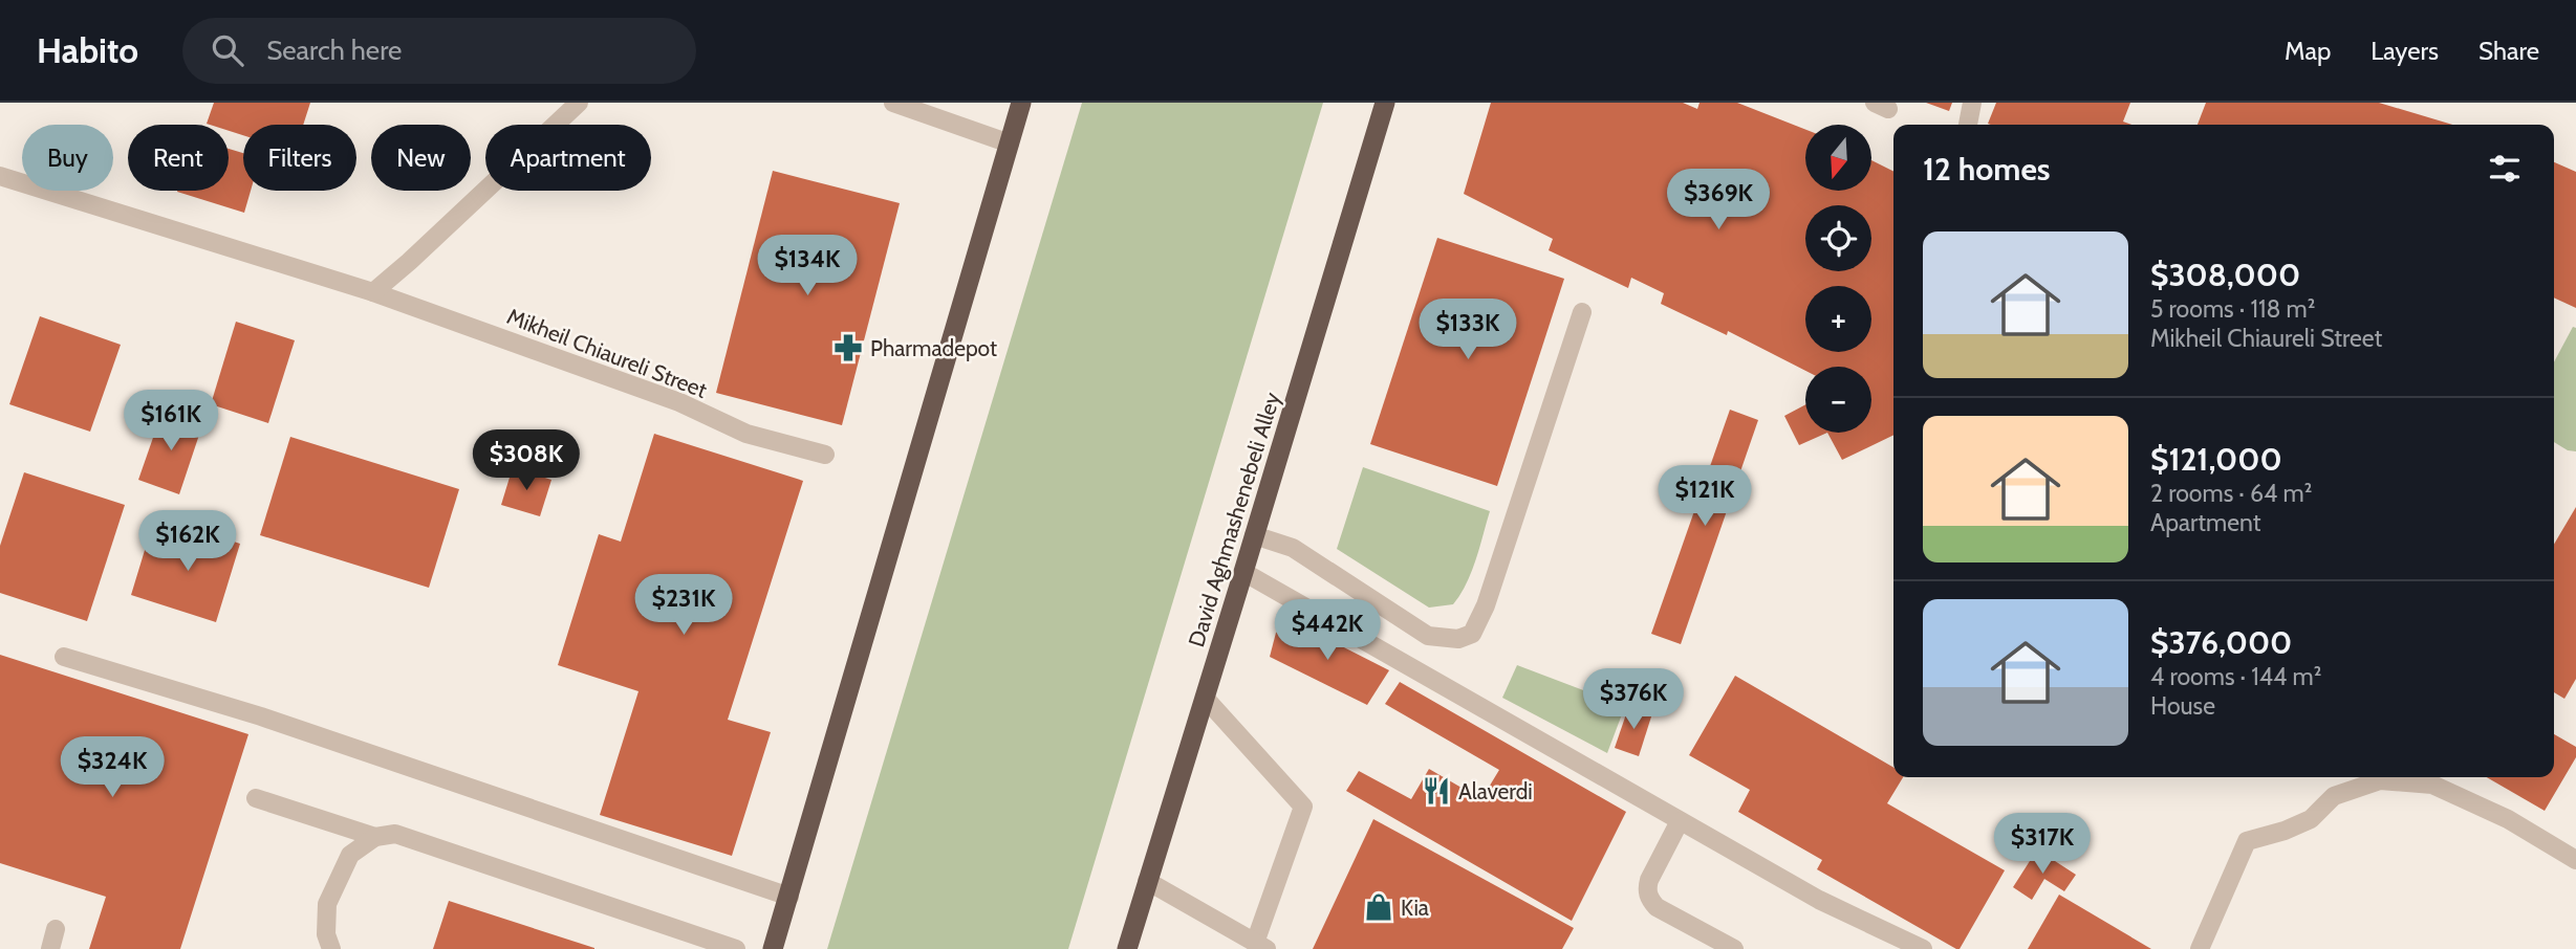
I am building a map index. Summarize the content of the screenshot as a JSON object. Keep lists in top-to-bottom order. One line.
{"streets":{"highway":["David Aghmashenebeli Alley"],"street":["Mikheil Chiaureli Street"]},"places":{"pharmacy":["Pharmadepot"],"restaurant":["Alaverdi"],"shop":["Kia"]},"north":"bottom","page":{"header":"Habito","search":"Search here","nav":["Map","Layers","Share"],"map_buttons":["+","−"],"chip":["Buy","Rent","Filters","New","Apartment"],"heading":"12 homes","price":["$369K","$134K","$133K","$161K","$308K","$121K","$162K","$231K","$442K","$376K","$324K","$317K"],"list":[{"name":"$308,000","note":"5 rooms · 118 m² · Mikheil Chiaureli Street"},{"name":"$121,000","note":"2 rooms · 64 m² · Apartment"},{"name":"$376,000","note":"4 rooms · 144 m² · House"}]}}
